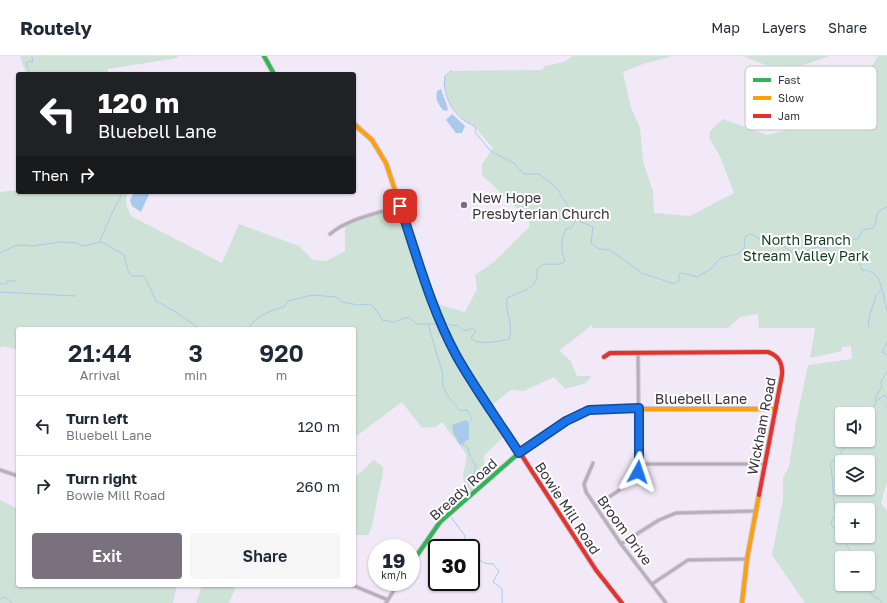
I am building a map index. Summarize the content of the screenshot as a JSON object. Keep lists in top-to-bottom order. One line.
{"streets":{"street":["Bluebell Lane","Wickham Road","Bready Road","Bowie Mill Road","Broom Drive"]},"crossings":[["Bluebell Lane","Wickham Road"],["Bluebell Lane","Bready Road"],["Bluebell Lane","Bowie Mill Road"],["Bready Road","Bowie Mill Road"]],"parks":["North Branch Stream Valley Park"],"places":["New Hope Presbyterian Church"],"legend":["Fast","Slow","Jam"],"page":{"header":"Routely","nav":["Map","Layers","Share"],"turn":["120 m","Bluebell Lane"],"then":"Then","eta":["21:44","Arrival","3","min","920","m"],"list":[{"name":"Turn left","note":"Bluebell Lane","value":"120 m"},{"name":"Turn right","note":"Bowie Mill Road","value":"260 m"}],"map_buttons":["+","−"],"buttons":["Exit","Share"],"speed":"19 km/h","limit":"30"}}
